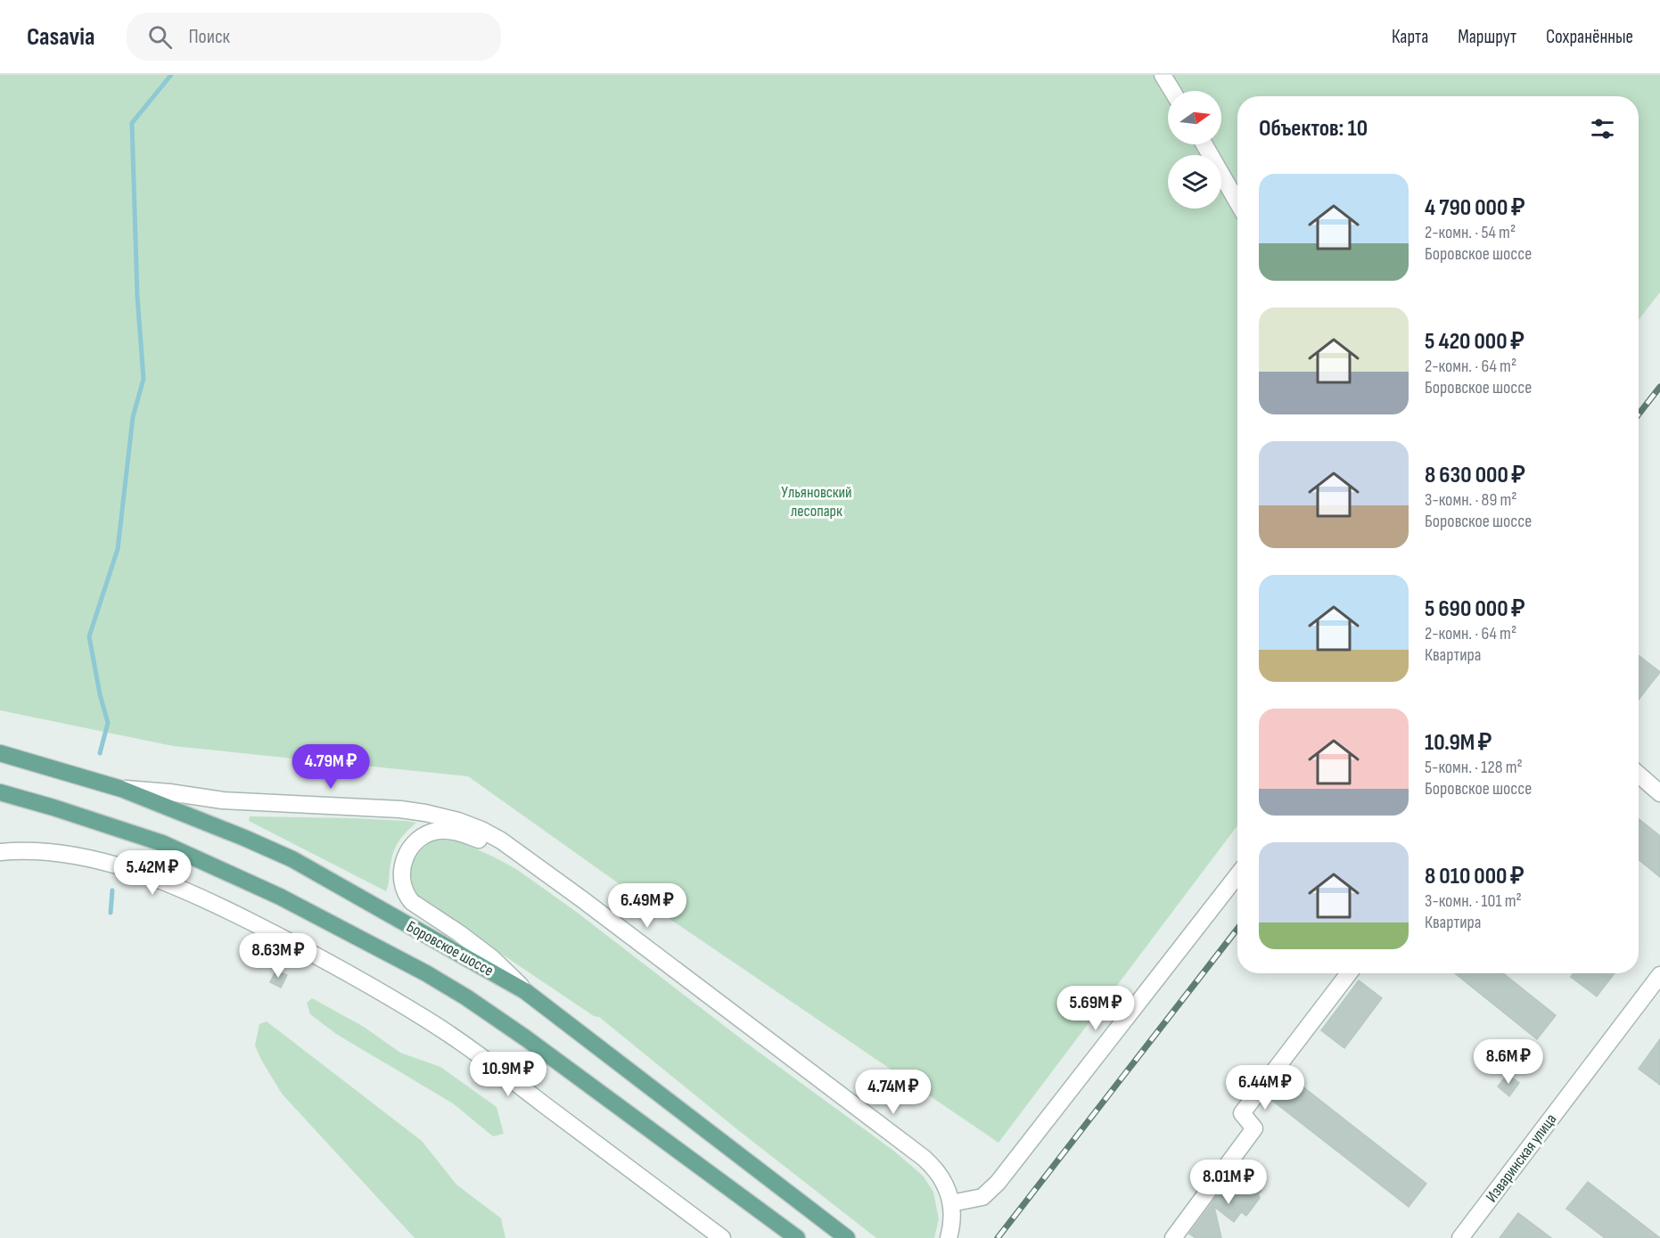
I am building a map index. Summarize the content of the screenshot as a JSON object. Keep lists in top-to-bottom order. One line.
{"streets":{"main road":["Боровское шоссе"],"street":["Изваринская улица"]},"parks":["Ульяновский лесопарк"],"north":"right","page":{"header":"Casavia","search":"Поиск","nav":["Карта","Маршрут","Сохранённые"],"heading":"Объектов: 10","list":[{"name":"4 790 000 ₽","note":"2-комн. · 54 m² · Боровское шоссе"},{"name":"5 420 000 ₽","note":"2-комн. · 64 m² · Боровское шоссе"},{"name":"8 630 000 ₽","note":"3-комн. · 89 m² · Боровское шоссе"},{"name":"5 690 000 ₽","note":"2-комн. · 64 m² · Квартира"},{"name":"10.9M ₽","note":"5-комн. · 128 m² · Боровское шоссе"},{"name":"8 010 000 ₽","note":"3-комн. · 101 m² · Квартира"}],"price":["4.79M ₽","5.42M ₽","6.49M ₽","8.63M ₽","5.69M ₽","8.6M ₽","10.9M ₽","6.44M ₽","4.74M ₽","8.01M ₽"]}}
